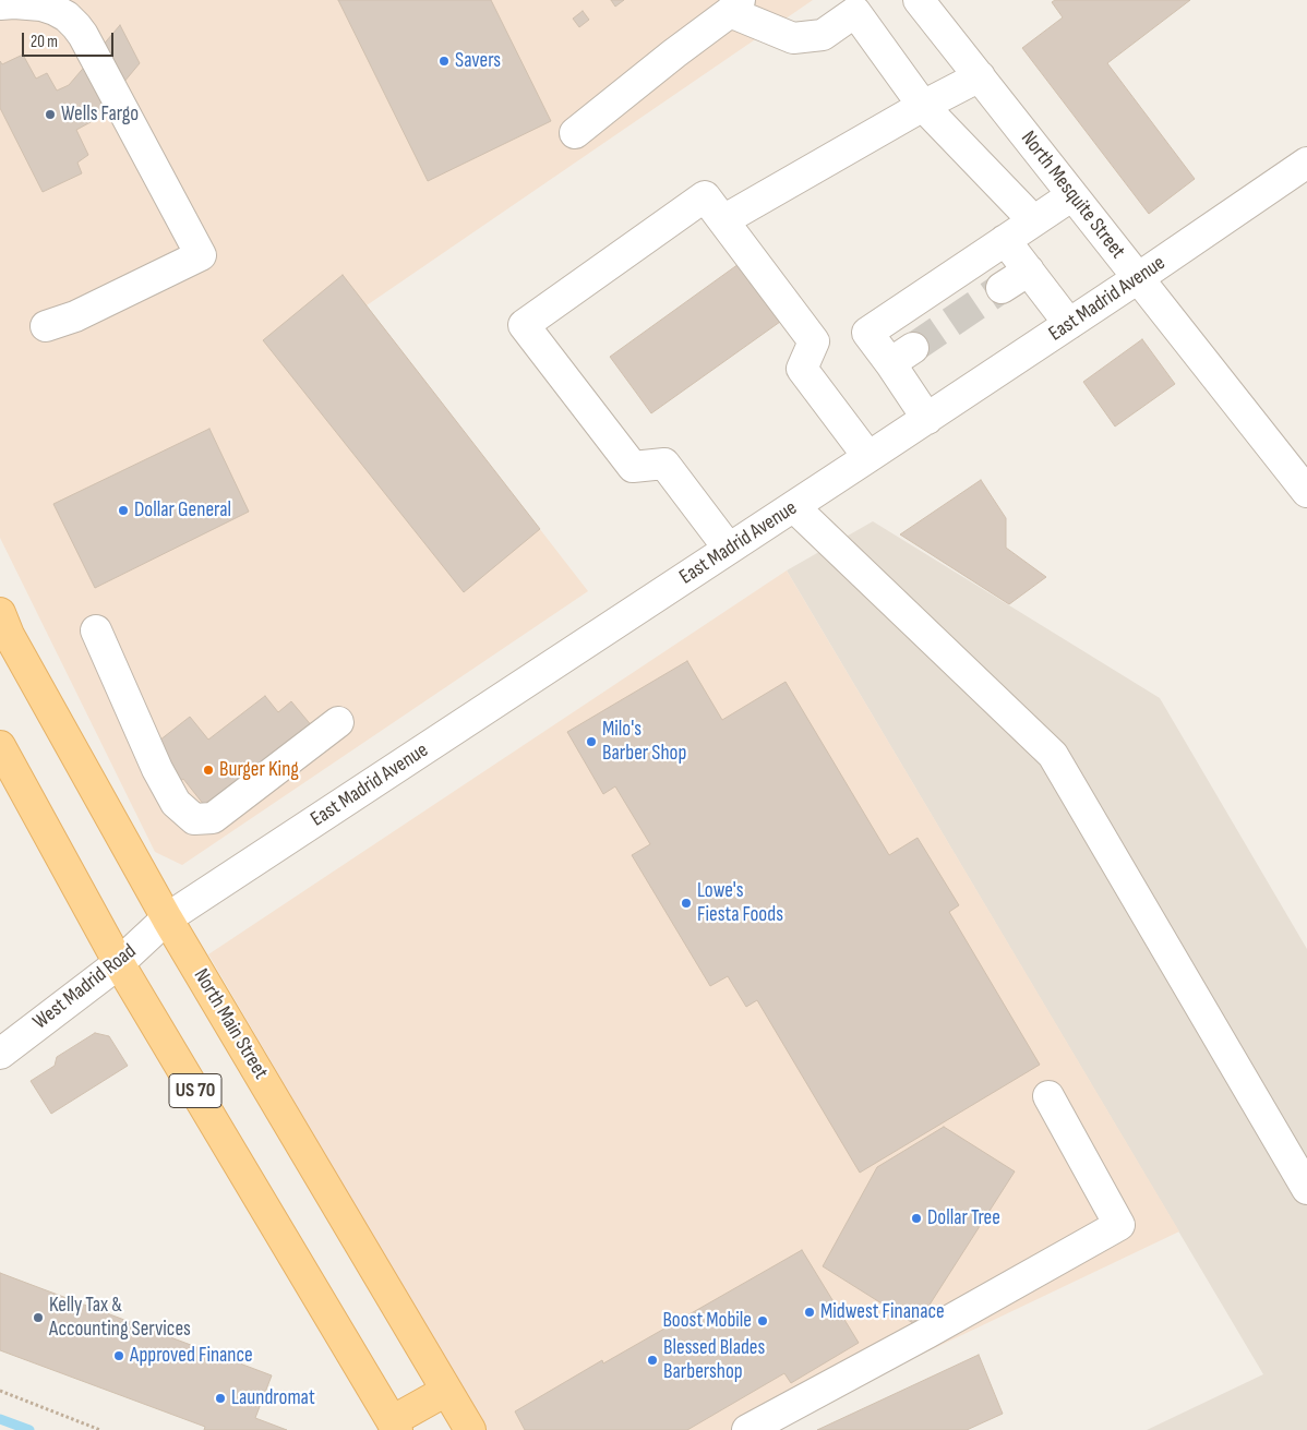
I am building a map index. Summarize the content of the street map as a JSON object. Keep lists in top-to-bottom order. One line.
{"streets":{"main road":["North Main Street","US 70"],"street":["North Mesquite Street","East Madrid Avenue","West Madrid Road"]},"crossings":[["North Mesquite Street","East Madrid Avenue"],["East Madrid Avenue","West Madrid Road"],["East Madrid Avenue","North Main Street"],["West Madrid Road","North Main Street"],["West Madrid Road","US 70"]],"places":["Savers","Wells Fargo","Dollar General","Milo's Barber Shop","Burger King","Lowe's Fiesta Foods","Dollar Tree","Midwest Finanace","Kelly Tax & Accounting Services","Boost Mobile","Approved Finance","Blessed Blades Barbershop","Laundromat"],"scale_bar":"20 m"}
